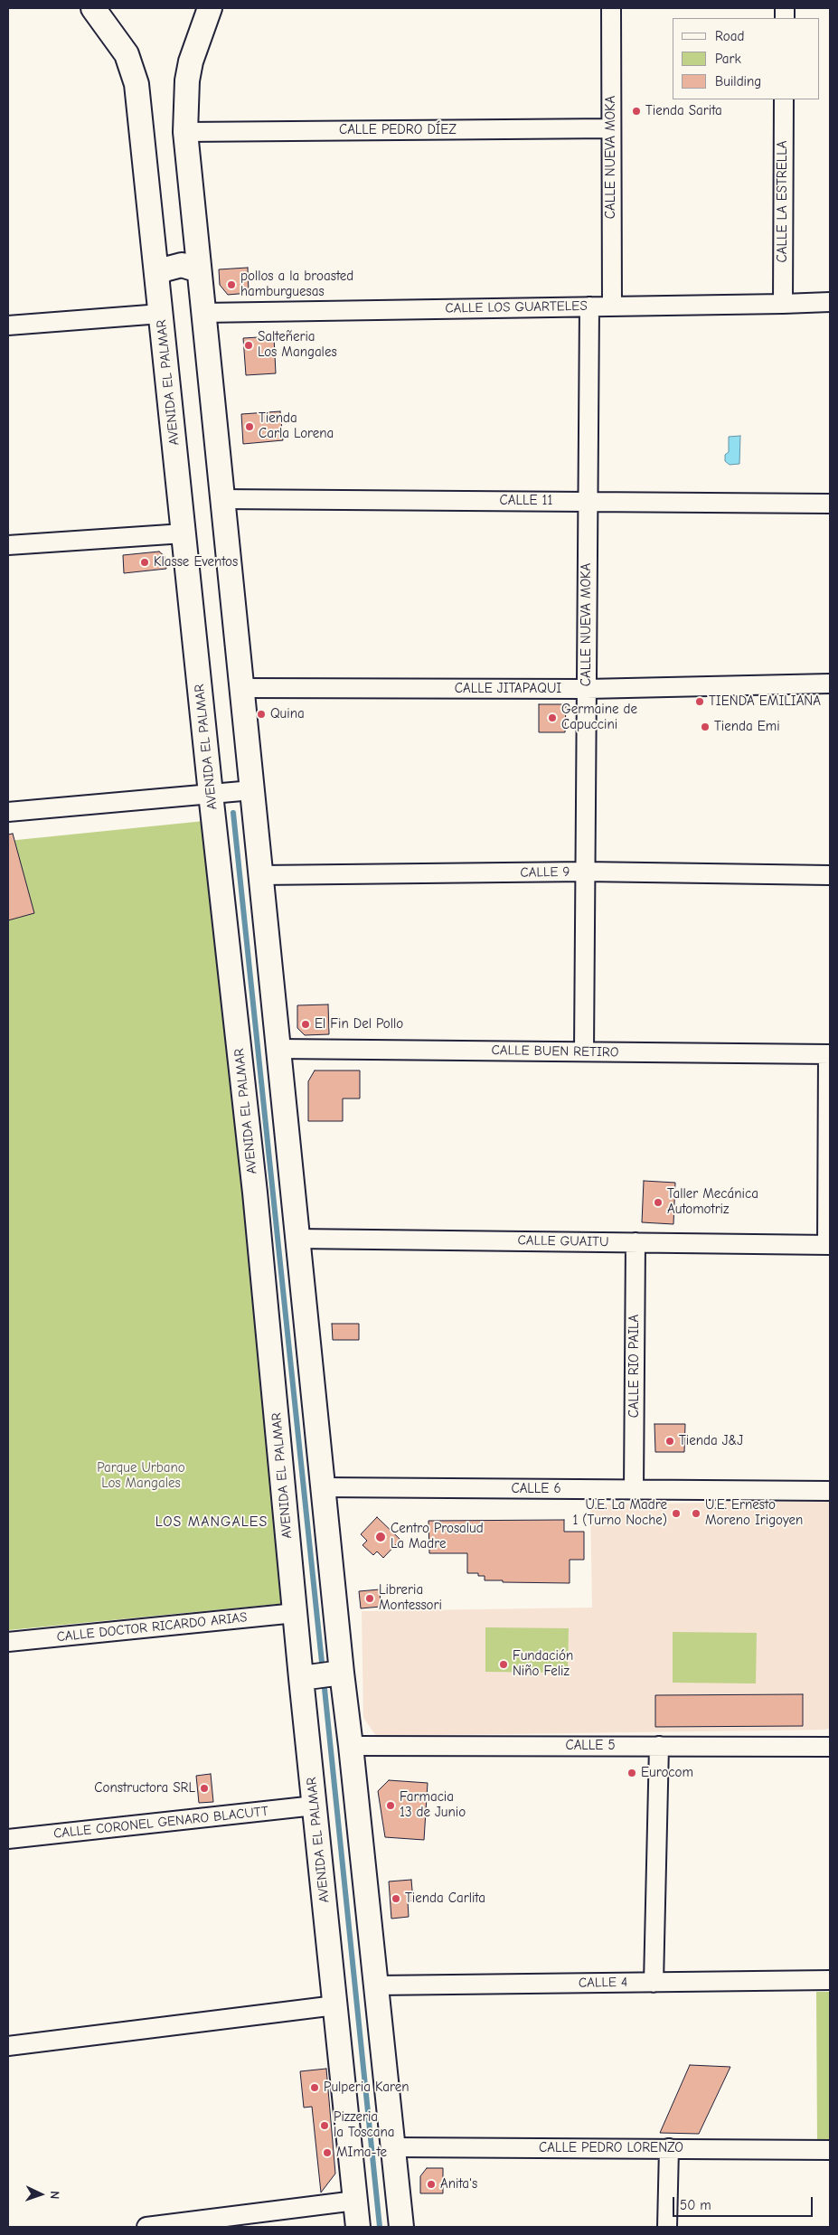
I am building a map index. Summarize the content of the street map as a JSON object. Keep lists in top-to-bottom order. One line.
{"streets":{"street":["CALLE PEDRO DÍEZ","CALLE NUEVA MOKA","CALLE LA ESTRELLA","CALLE LOS GUARTELES","AVENIDA EL PALMAR","CALLE 11","CALLE JITAPAQUI","CALLE 9","CALLE BUEN RETIRO","CALLE GUAITU","CALLE RIO PAILA","CALLE 6","CALLE DOCTOR RICARDO ARIAS","CALLE 5","CALLE CORONEL GENARO BLACUTT","CALLE 4","CALLE PEDRO LORENZO"]},"crossings":[["CALLE PEDRO DÍEZ","CALLE NUEVA MOKA"],["CALLE PEDRO DÍEZ","AVENIDA EL PALMAR"],["CALLE NUEVA MOKA","CALLE LOS GUARTELES"],["CALLE NUEVA MOKA","CALLE 11"],["CALLE NUEVA MOKA","CALLE JITAPAQUI"],["CALLE NUEVA MOKA","CALLE 9"],["CALLE NUEVA MOKA","CALLE BUEN RETIRO"],["CALLE LA ESTRELLA","CALLE LOS GUARTELES"],["CALLE LOS GUARTELES","AVENIDA EL PALMAR"],["AVENIDA EL PALMAR","CALLE 11"],["AVENIDA EL PALMAR","CALLE JITAPAQUI"],["AVENIDA EL PALMAR","CALLE 9"],["AVENIDA EL PALMAR","CALLE BUEN RETIRO"],["AVENIDA EL PALMAR","CALLE GUAITU"],["AVENIDA EL PALMAR","CALLE 6"],["AVENIDA EL PALMAR","CALLE DOCTOR RICARDO ARIAS"],["AVENIDA EL PALMAR","CALLE 5"],["AVENIDA EL PALMAR","CALLE CORONEL GENARO BLACUTT"],["AVENIDA EL PALMAR","CALLE 4"],["AVENIDA EL PALMAR","CALLE PEDRO LORENZO"],["CALLE GUAITU","CALLE RIO PAILA"],["CALLE RIO PAILA","CALLE 6"]],"districts":["LOS MANGALES"],"parks":["Parque Urbano Los Mangales"],"places":["Tienda Sarita","pollos a la broasted hamburguesas","Salteñeria Los Mangales","Tienda Carla Lorena","Klasse Eventos","TIENDA EMILIANA","Quina","Germaine de Capuccini","Tienda Emi","El Fin Del Pollo","Taller Mecánica Automotriz","Tienda J&J","U.E. La Madre 1 (Turno Noche)","U.E. Ernesto Moreno Irigoyen","Centro Prosalud La Madre","Libreria Montessori","Fundación Niño Feliz","Eurocom","Constructora SRL","Farmacia 13 de Junio","Tienda Carlita","Pulperia Karen","Pizzeria la Toscana","MIma-te","Anita's"],"legend":["Road","Park","Building"],"scale_bar":"50 m","north":"right"}
